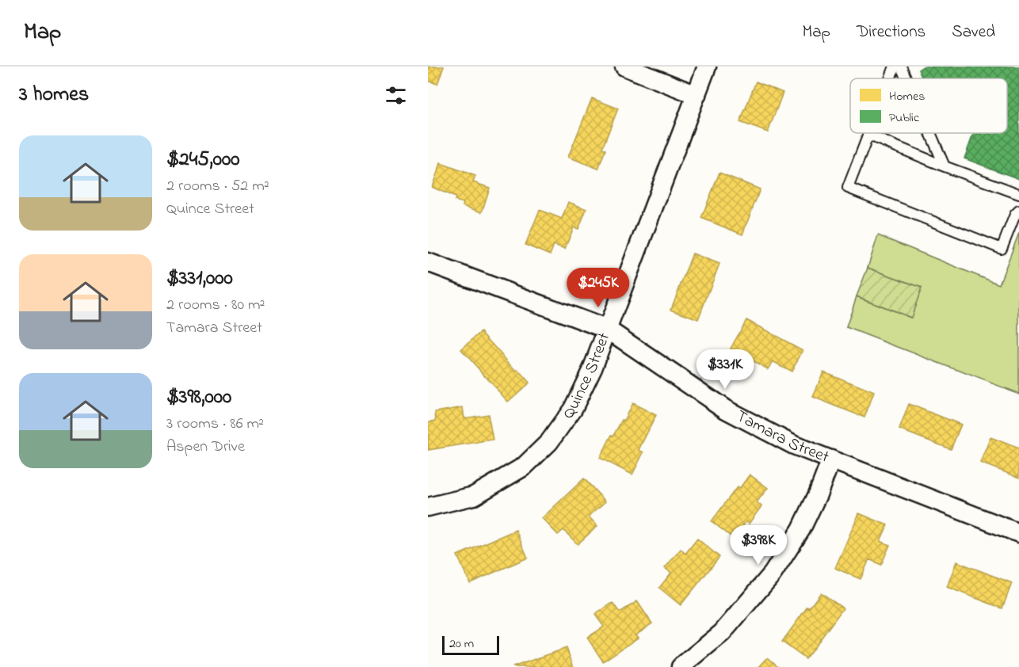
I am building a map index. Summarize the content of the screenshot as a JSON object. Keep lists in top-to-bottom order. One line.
{"streets":{"street":["Quince Street","Tamara Street"]},"crossings":[["Quince Street","Tamara Street"]],"legend":["Homes","Public"],"scale_bar":"20 m","page":{"header":"Map","nav":["Map","Directions","Saved"],"heading":"3 homes","list":[{"name":"$245,000","note":"2 rooms · 52 m² · Quince Street"},{"name":"$331,000","note":"2 rooms · 80 m² · Tamara Street"},{"name":"$398,000","note":"3 rooms · 86 m² · Aspen Drive"}],"price":["$245K","$331K","$398K"],"scale":"20 m"}}
